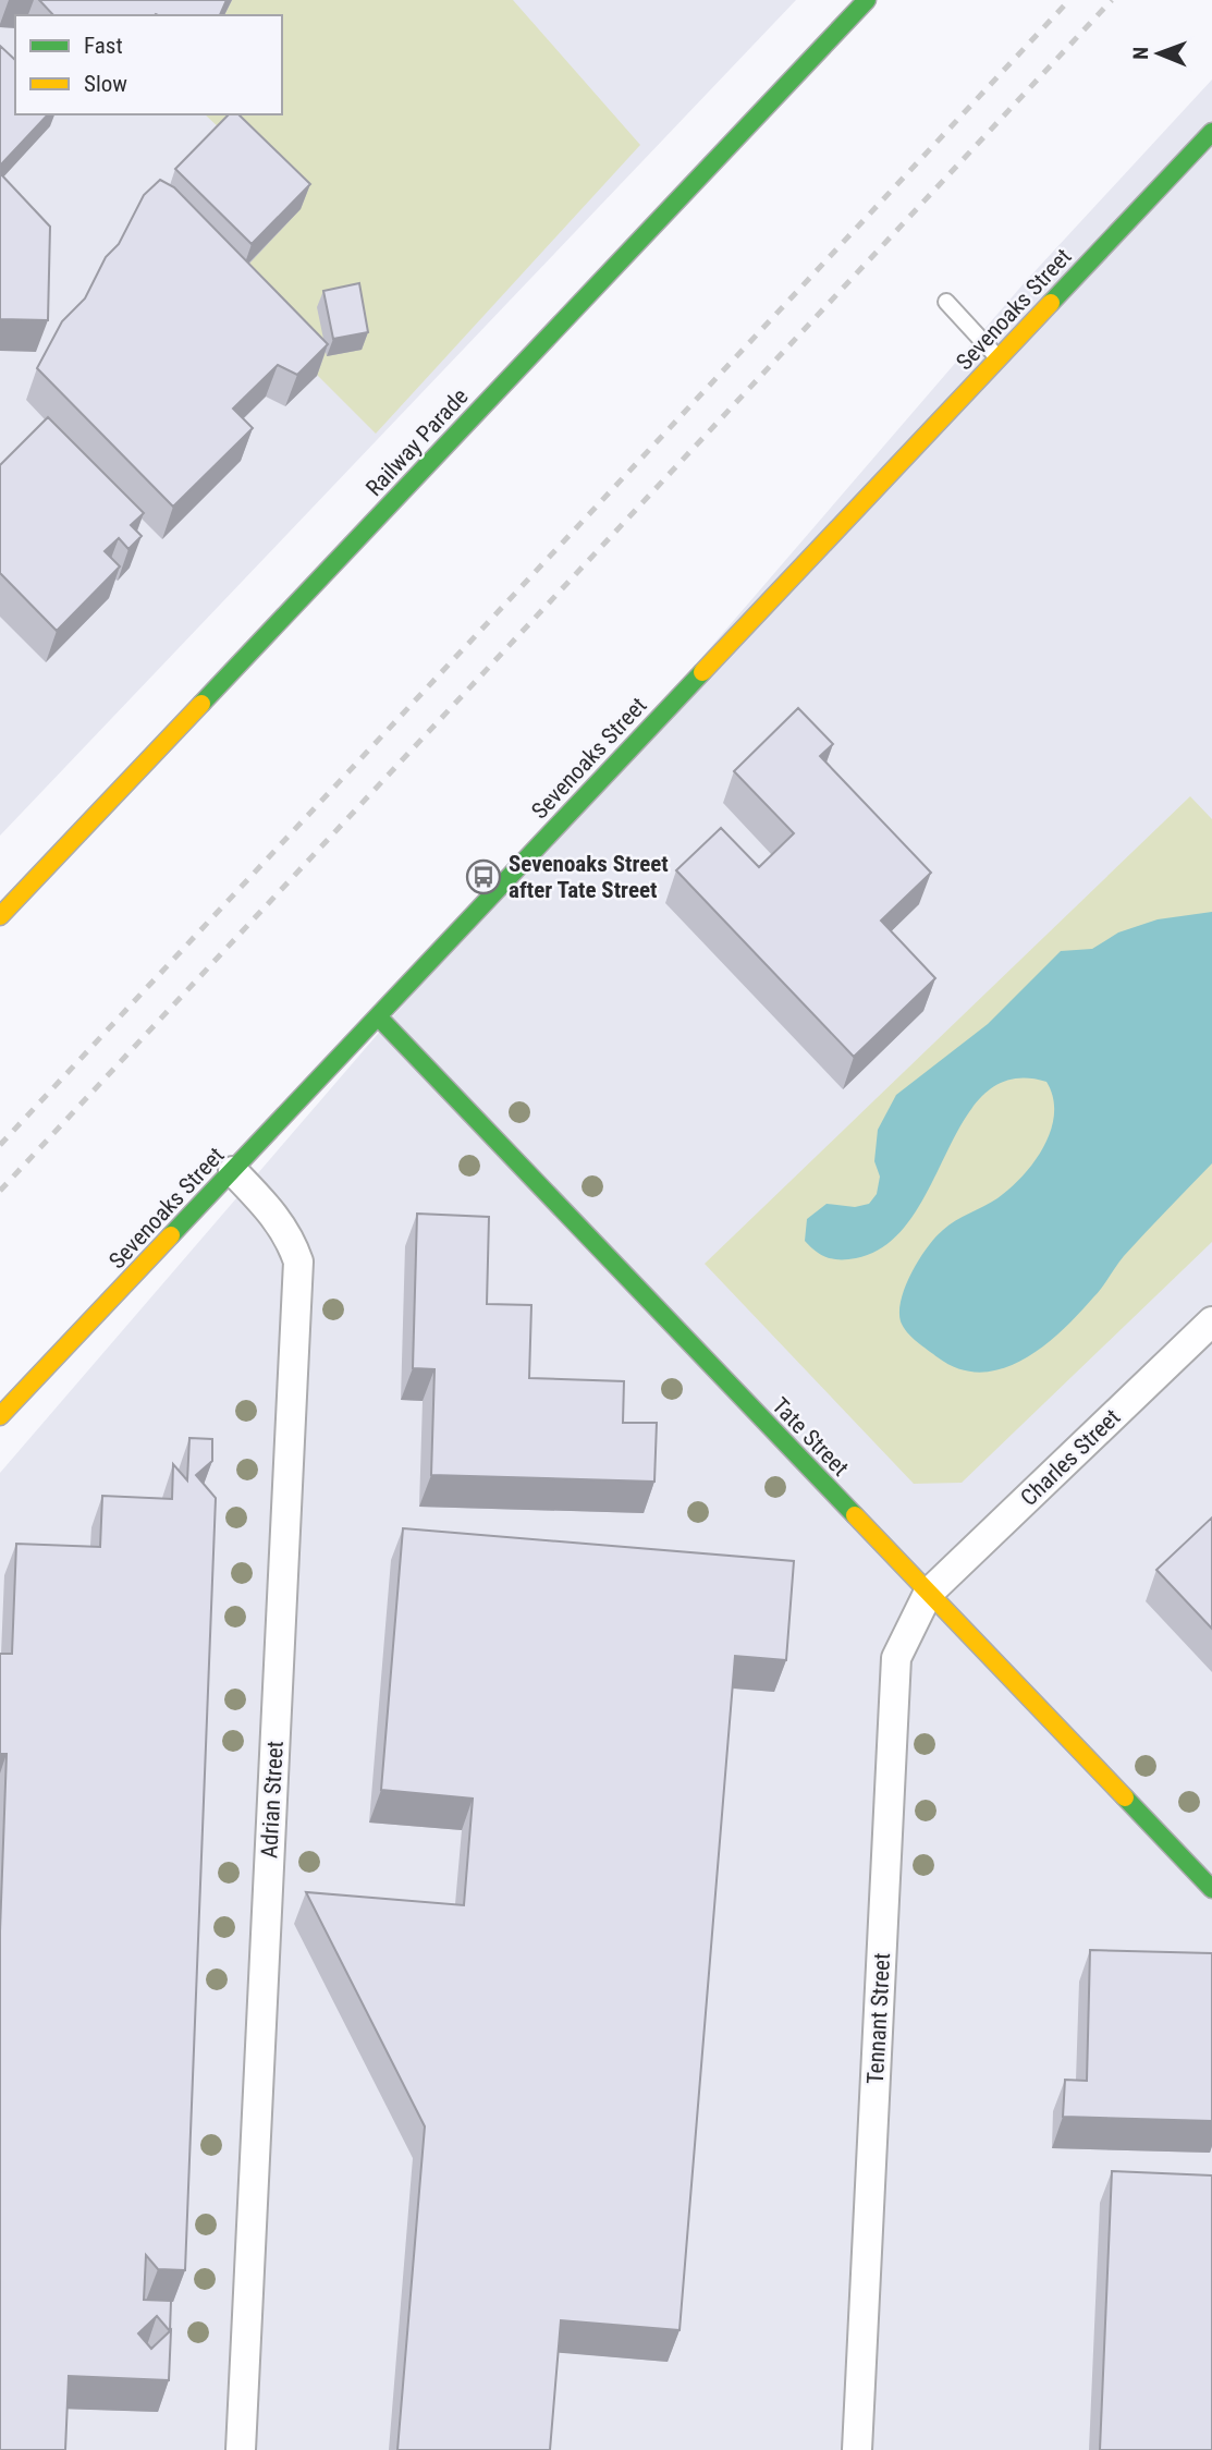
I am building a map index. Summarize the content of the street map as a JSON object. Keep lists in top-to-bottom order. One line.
{"streets":{"street":["Sevenoaks Street","Railway Parade","Tate Street","Charles Street","Adrian Street","Tennant Street"]},"crossings":[["Sevenoaks Street","Tate Street"],["Sevenoaks Street","Adrian Street"],["Tate Street","Charles Street"],["Tate Street","Tennant Street"],["Charles Street","Tennant Street"]],"places":{"bus stop":["Sevenoaks Street after Tate Street"]},"legend":["Fast","Slow"],"north":"left"}
